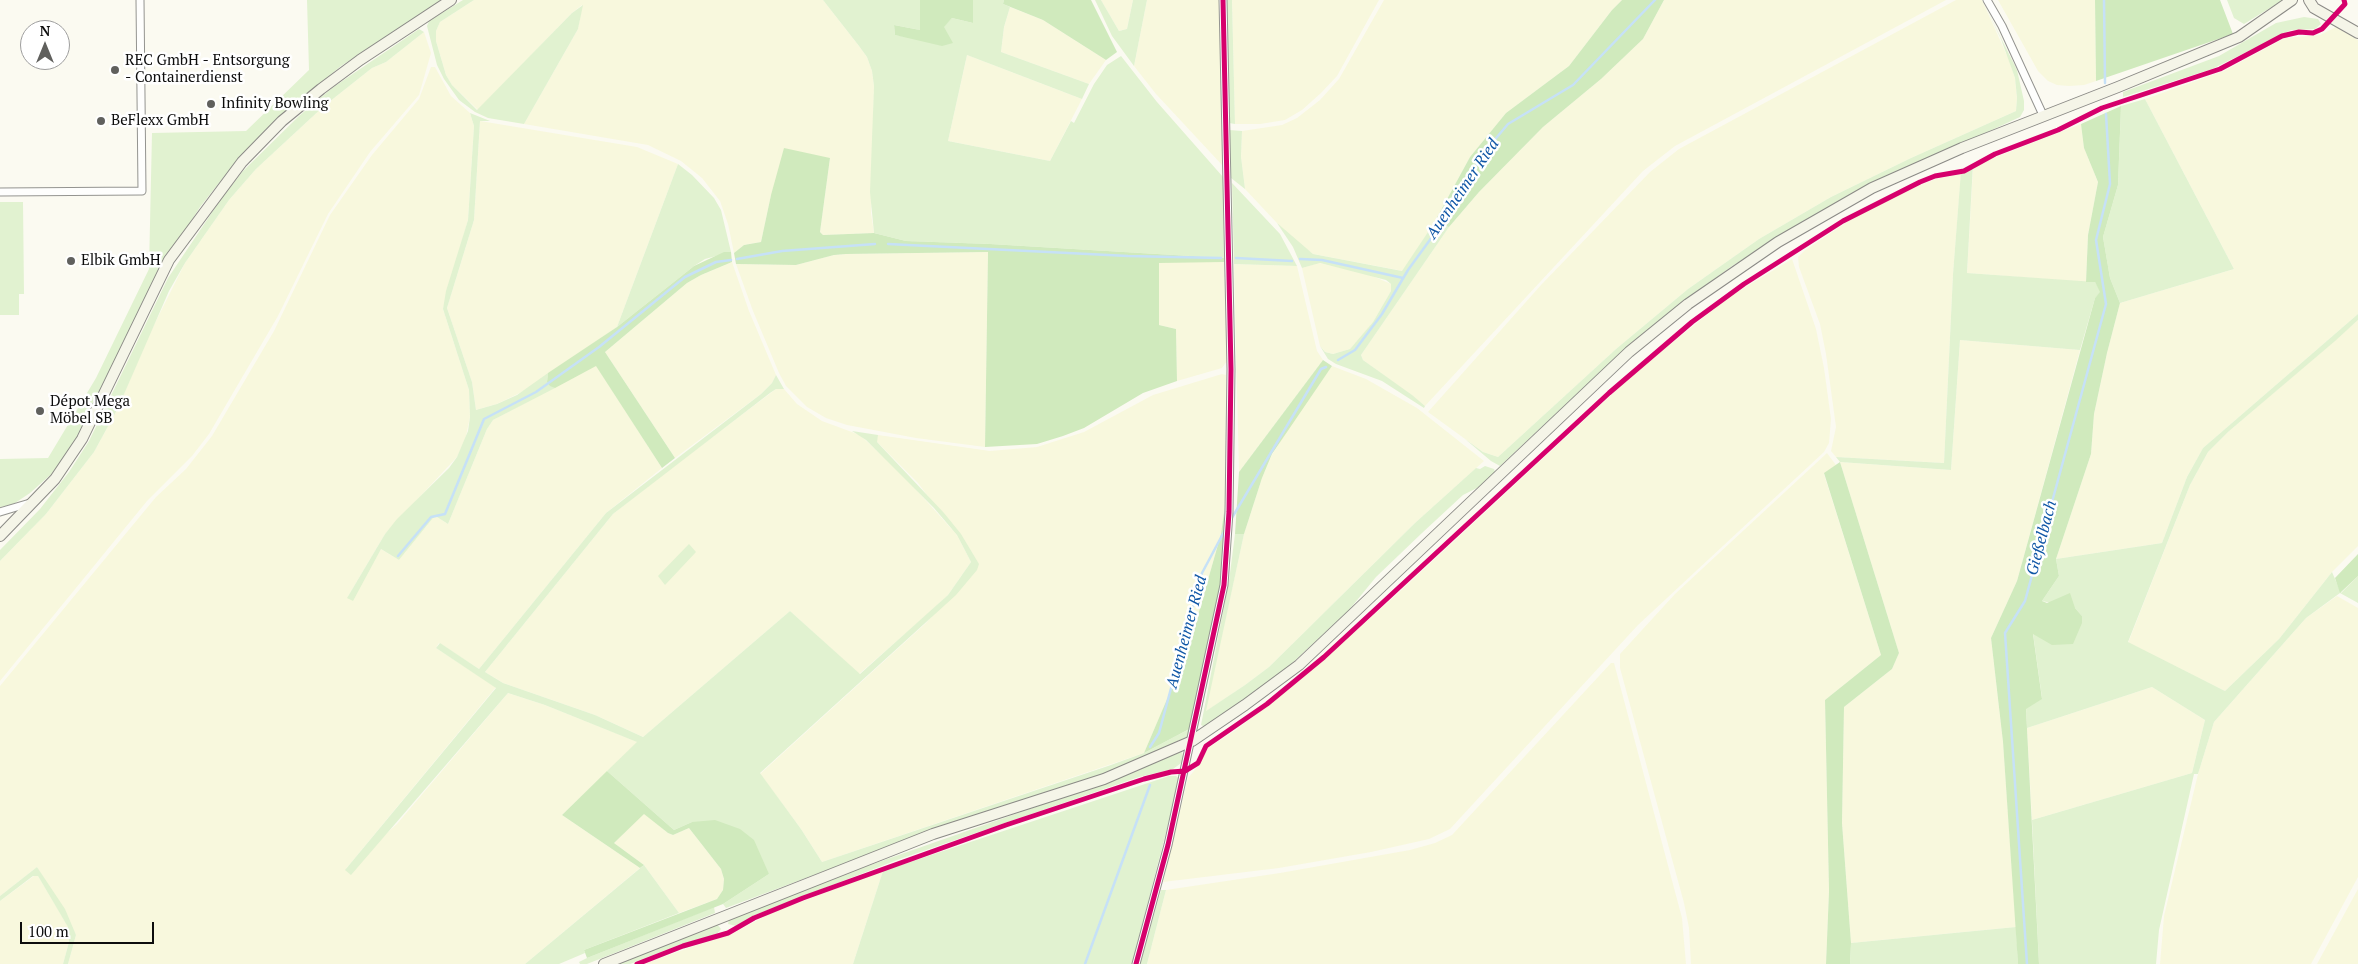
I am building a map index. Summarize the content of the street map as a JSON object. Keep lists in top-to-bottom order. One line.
{"water":["Auenheimer Ried","Gießelbach"],"places":["REC GmbH - Entsorgung - Containerdienst","Infinity Bowling","BeFlexx GmbH","Elbik GmbH","Dépot Mega Möbel SB"],"scale_bar":"100 m","north":"top"}
